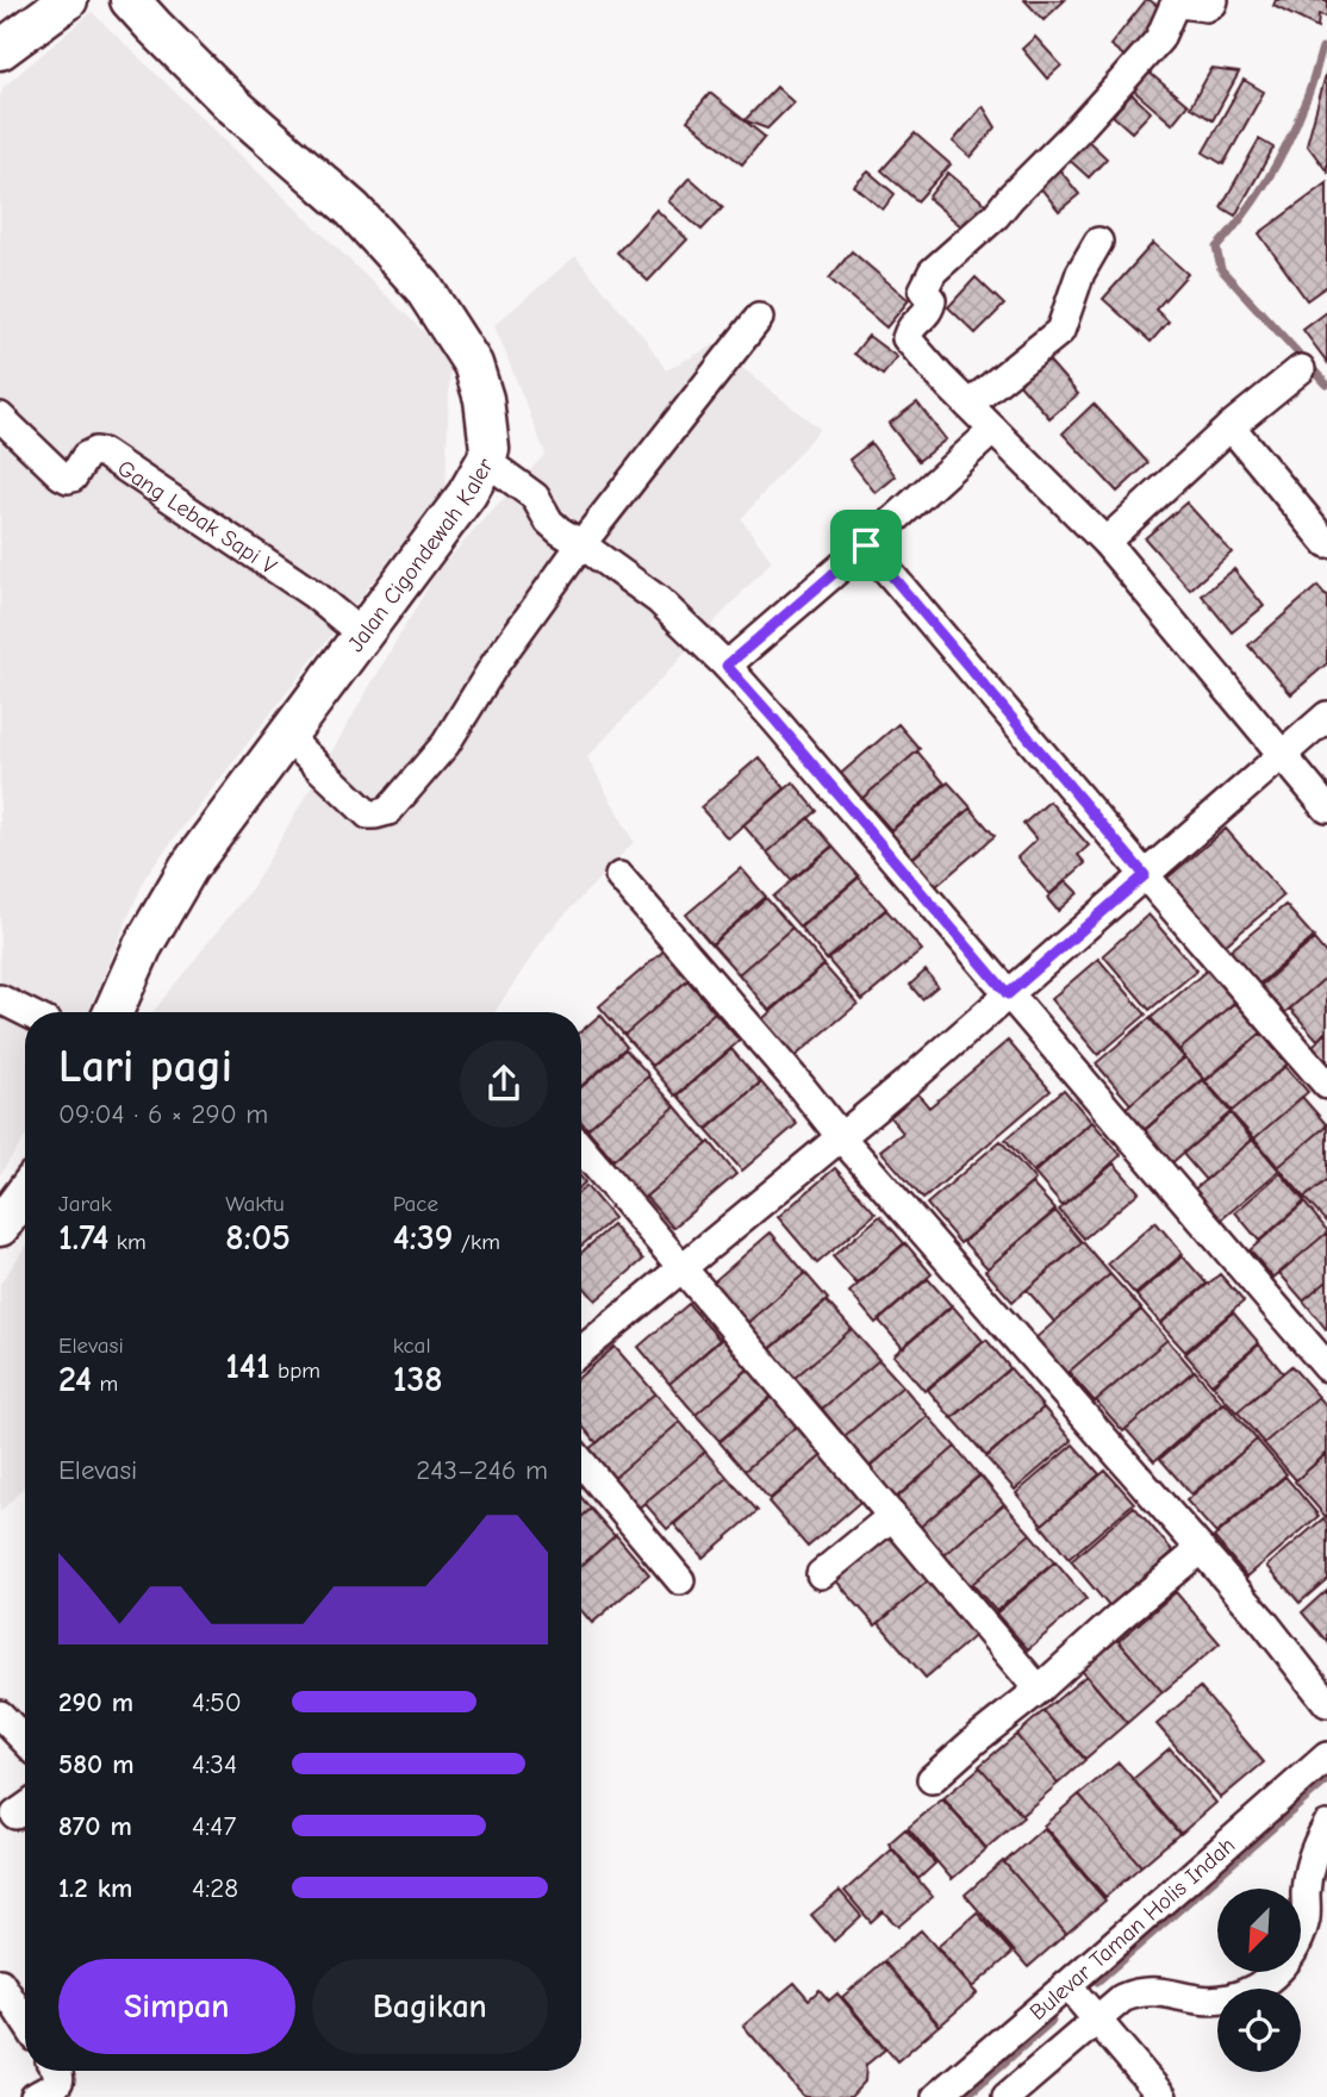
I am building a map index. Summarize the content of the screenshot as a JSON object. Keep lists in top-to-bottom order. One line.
{"streets":{"main road":["Jalan Cigondewah Kaler"],"street":["Gang Lebak Sapi V","Bulevar Taman Holis Indah"]},"crossings":[["Gang Lebak Sapi V","Jalan Cigondewah Kaler"]],"north":"bottom left","page":{"heading":["Lari pagi","09:04 · 6 × 290 m"],"stats":[["Jarak","1.74 km"],["Waktu","8:05"],["Pace","4:39 /km"],["Elevasi","24 m"],["141 bpm"],["kcal","138"]],"chart":["Elevasi","243–246 m"],"list":[{"name":"290 m","note":"4:50"},{"name":"580 m","note":"4:34"},{"name":"870 m","note":"4:47"},{"name":"1.2 km","note":"4:28"}],"buttons":["Simpan","Bagikan"]}}
